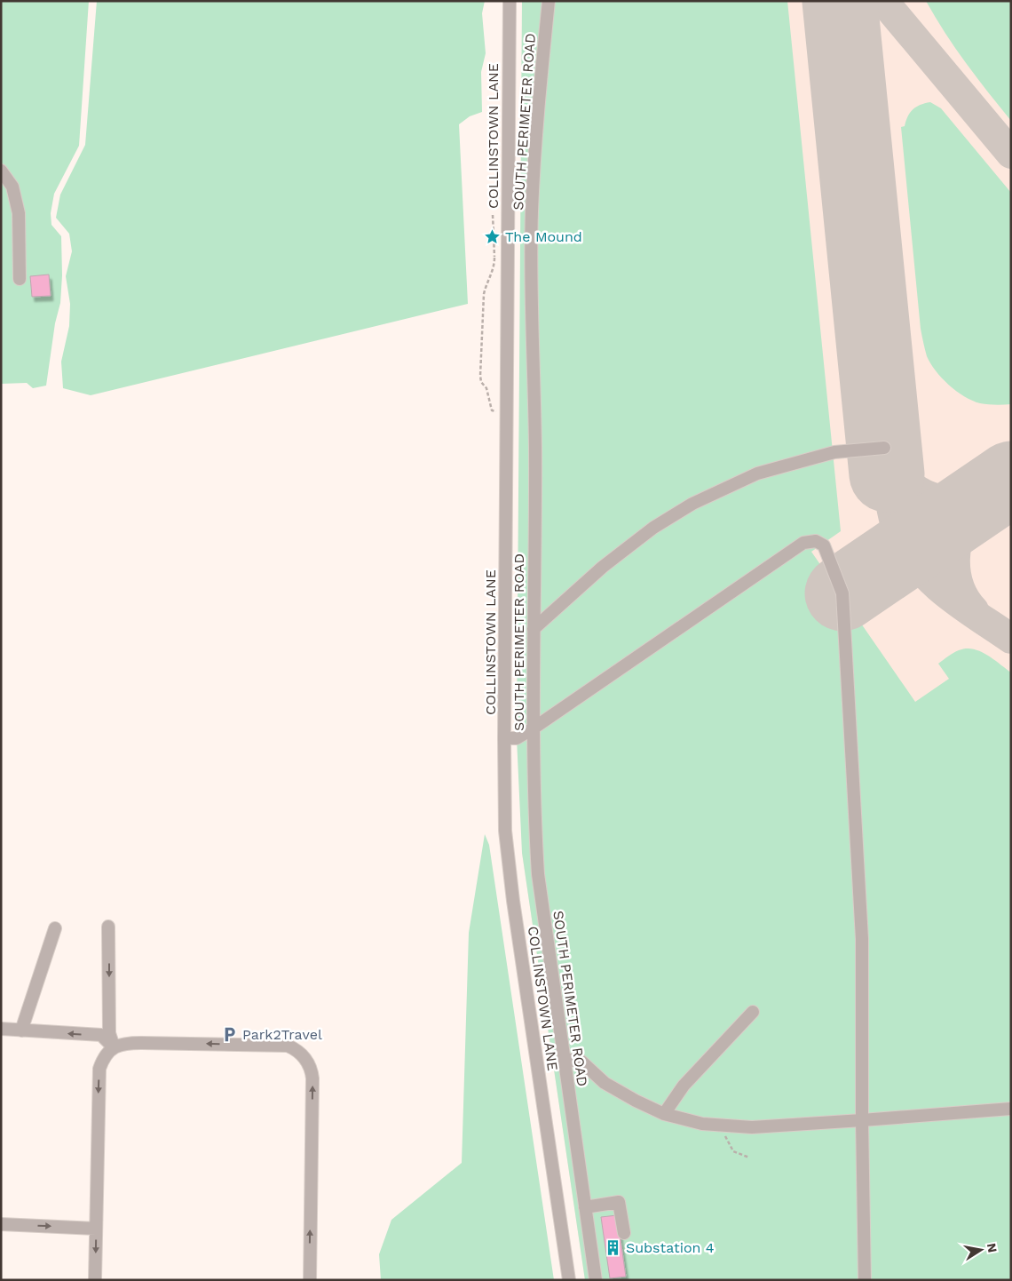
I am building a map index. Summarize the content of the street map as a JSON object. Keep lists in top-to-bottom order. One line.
{"streets":{"street":["SOUTH PERIMETER ROAD","COLLINSTOWN LANE"]},"places":{"place":["The Mound"],"parking":["Park2Travel"],"building":["Substation 4"]},"north":"right"}
